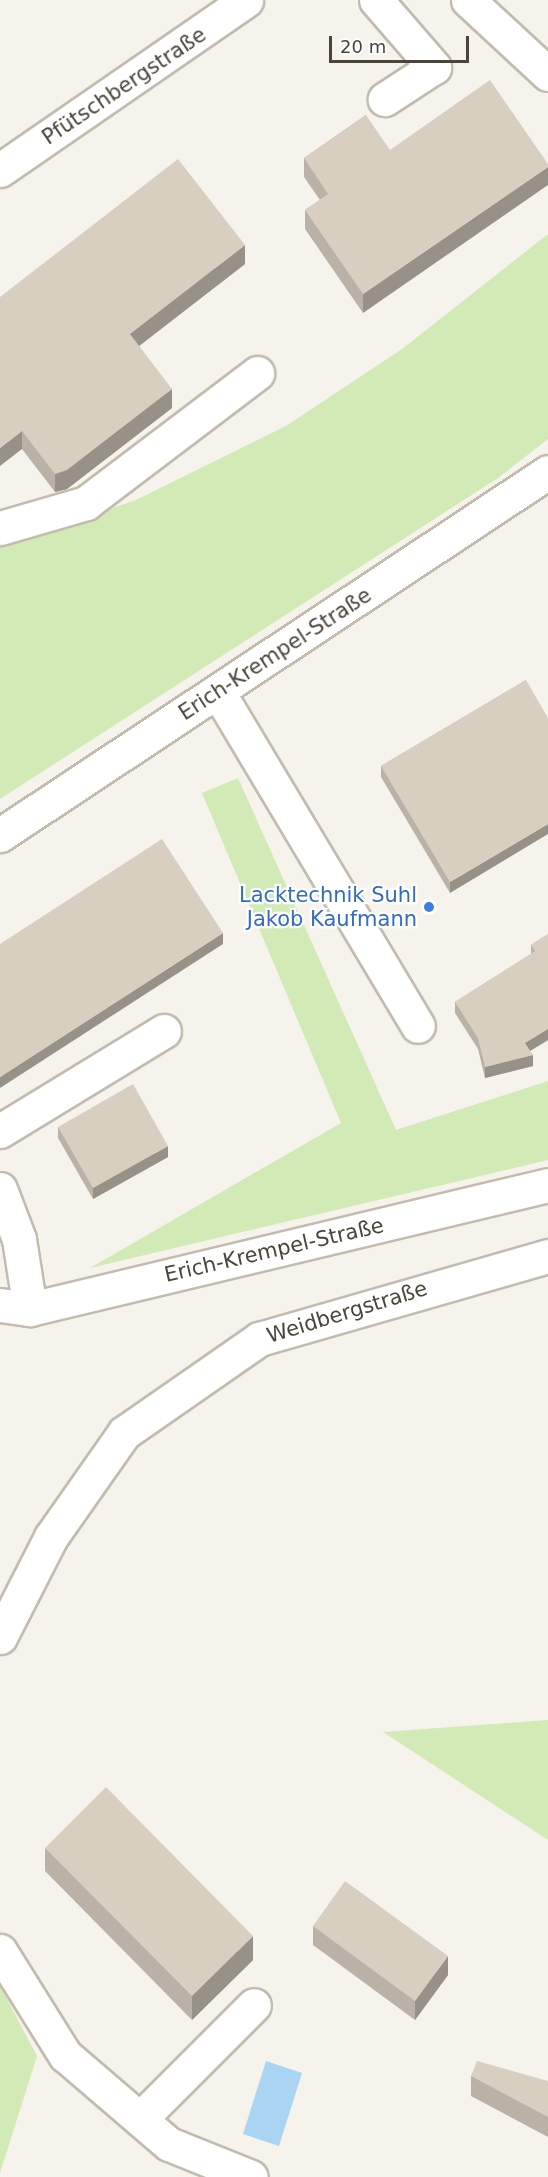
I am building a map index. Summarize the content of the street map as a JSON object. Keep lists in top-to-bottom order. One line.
{"streets":{"street":["Pfütschbergstraße","Erich-Krempel-Straße","Weidbergstraße"]},"places":["Lacktechnik Suhl Jakob Kaufmann"],"scale_bar":"20 m"}
